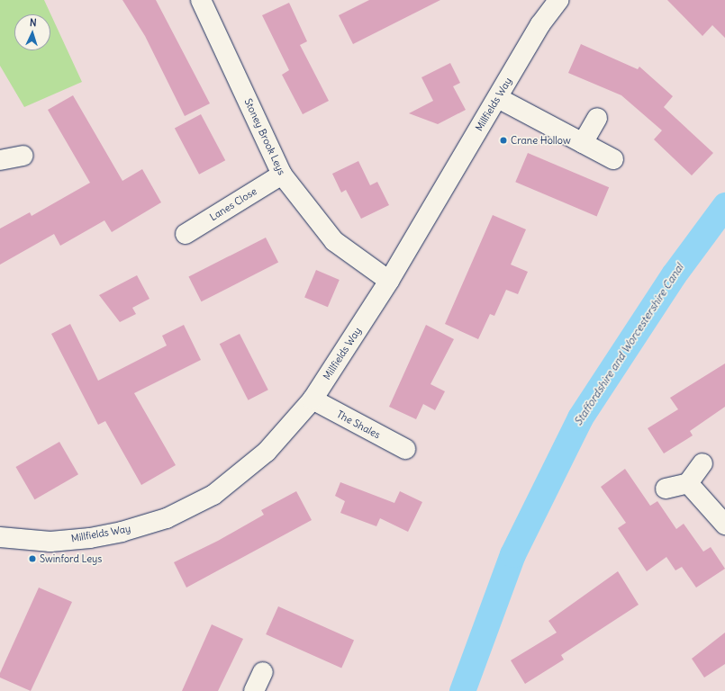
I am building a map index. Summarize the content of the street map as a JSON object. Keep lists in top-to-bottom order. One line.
{"streets":{"street":["Millfields Way","Stoney Brook Leys","Lanes Close","The Shales"]},"crossings":[["Millfields Way","Stoney Brook Leys"],["Millfields Way","The Shales"],["Stoney Brook Leys","Lanes Close"]],"water":["Staffordshire and Worcestershire Canal"],"places":["Crane Hollow","Swinford Leys"],"north":"top"}
